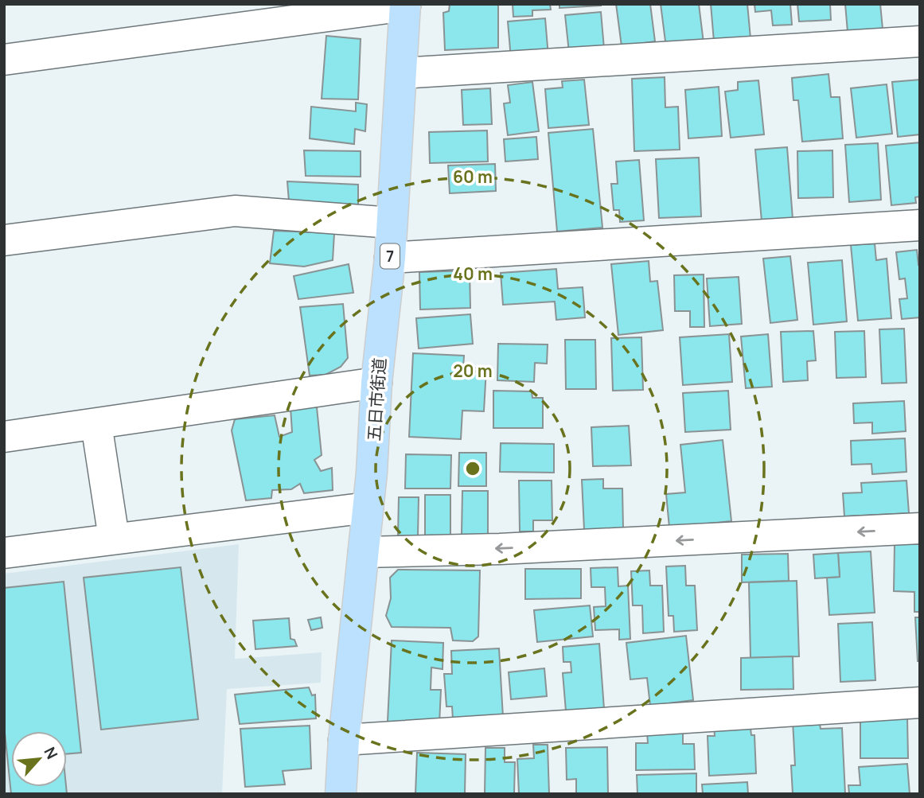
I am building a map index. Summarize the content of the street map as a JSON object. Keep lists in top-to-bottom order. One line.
{"streets":{"main road":["7","五日市街道"]},"north":"top right","rings":["60 m","40 m","20 m"]}
